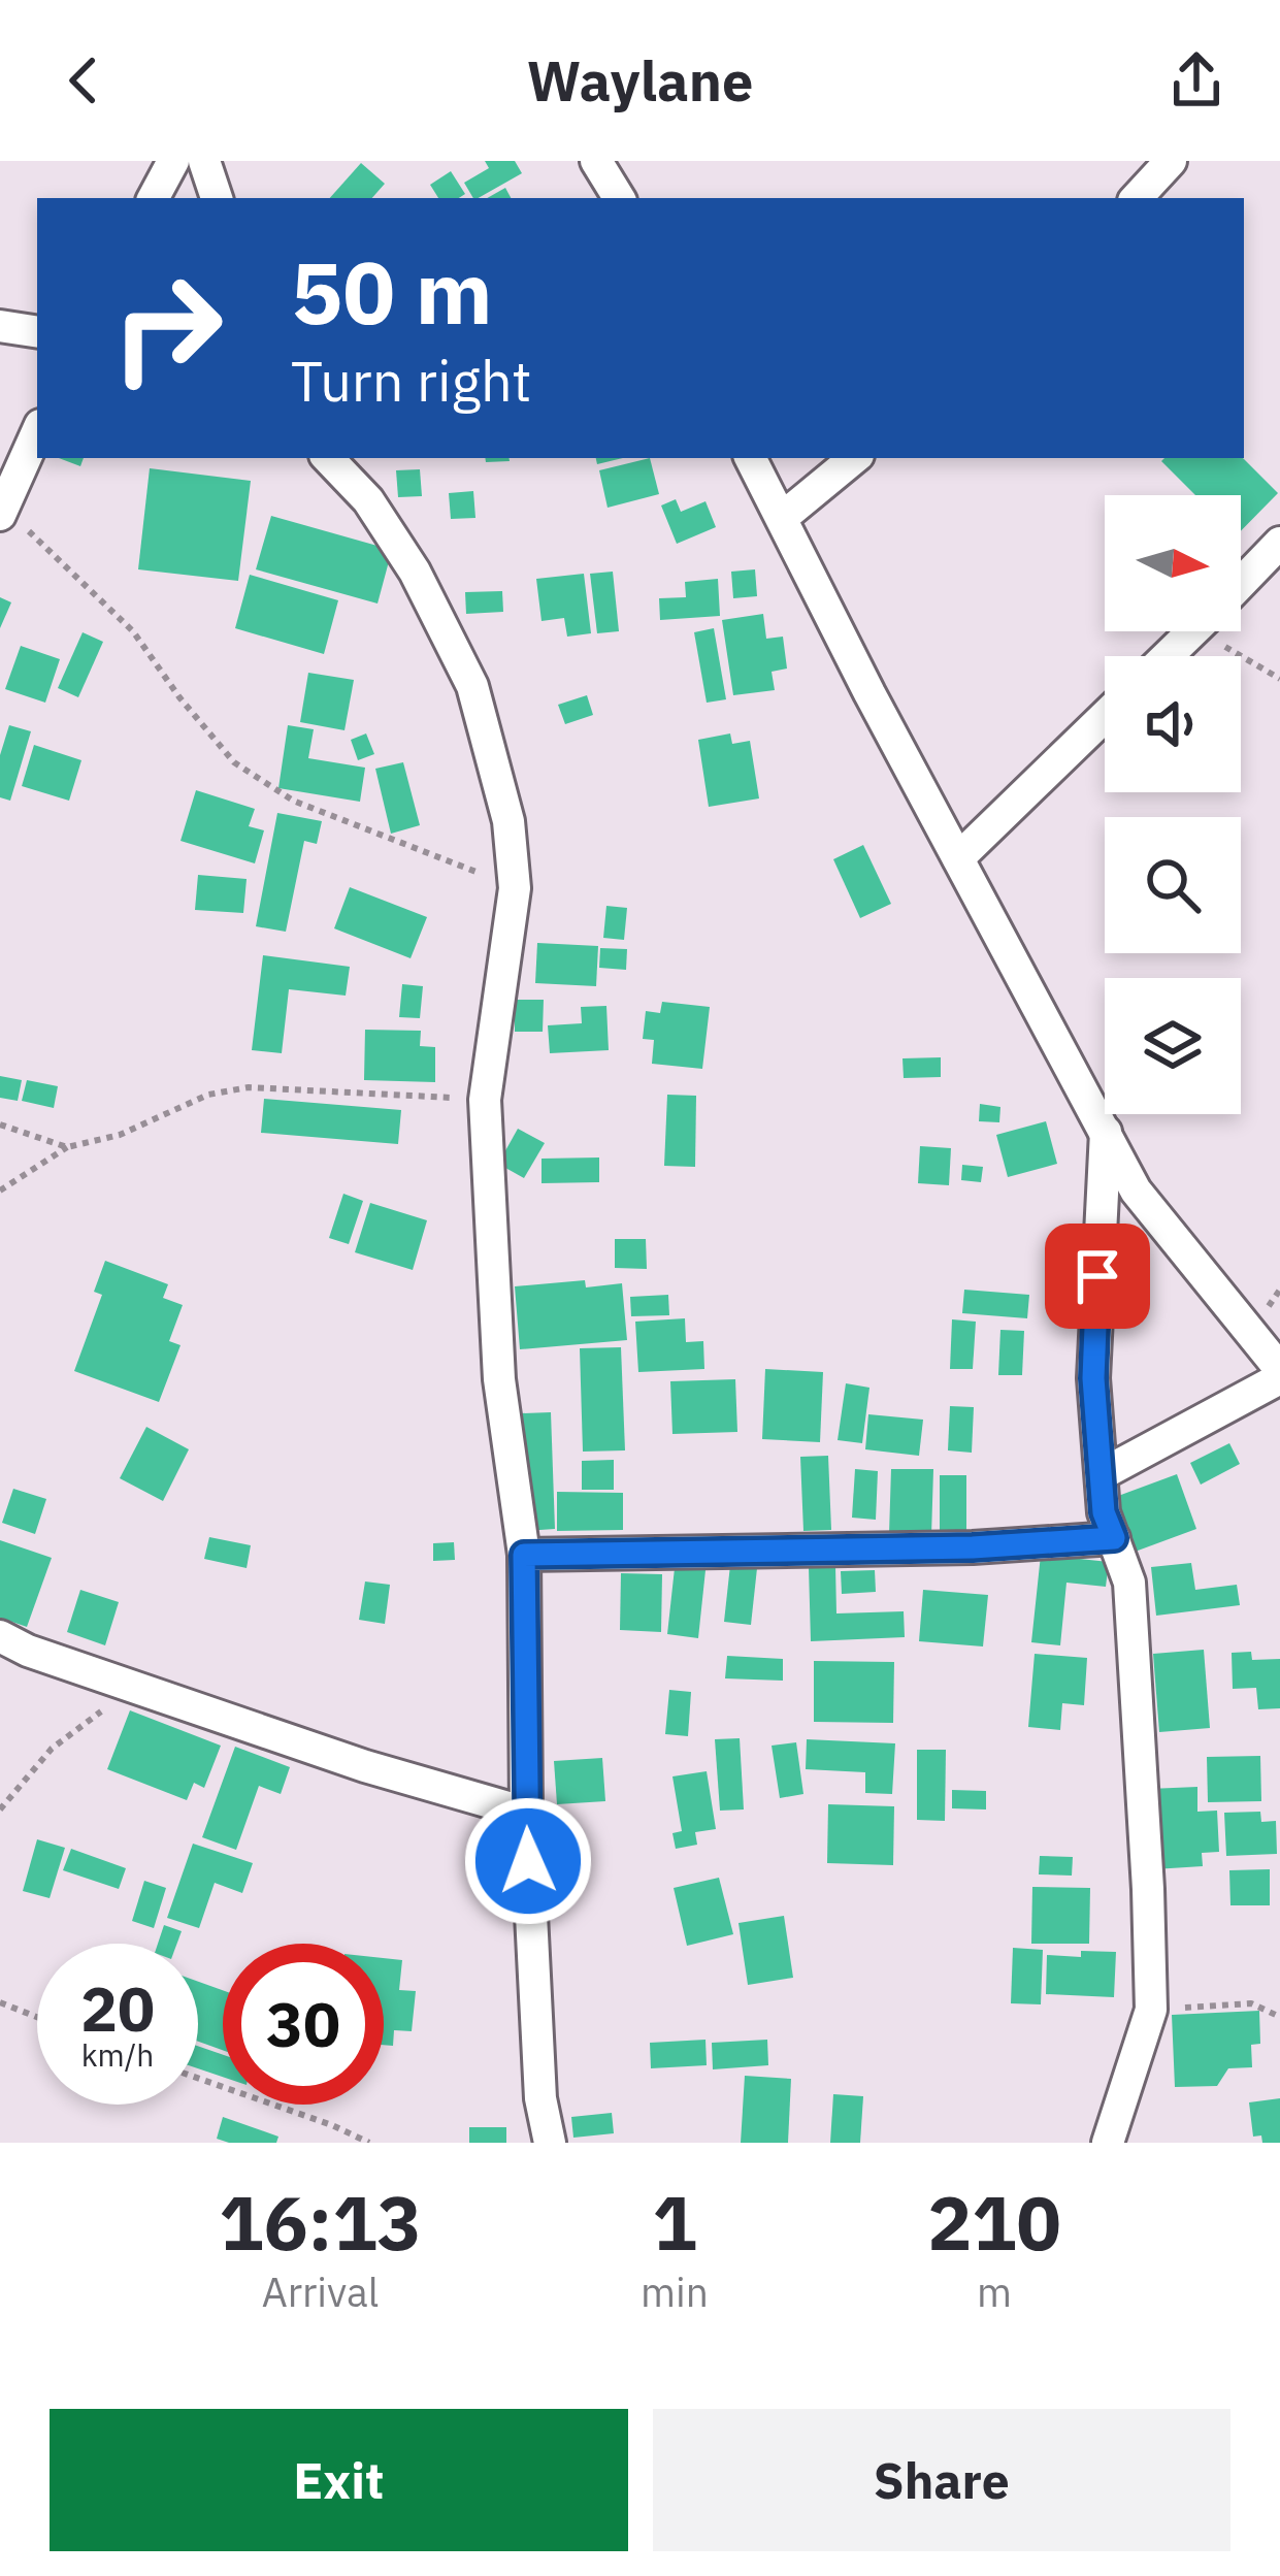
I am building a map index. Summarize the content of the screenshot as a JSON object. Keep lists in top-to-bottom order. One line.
{"north":"right","page":{"header":"Waylane","turn":["50 m","Turn right"],"speed":"20 km/h","limit":"30","eta":["16:13","Arrival","1","min","210","m"],"buttons":["Exit","Share"]}}
